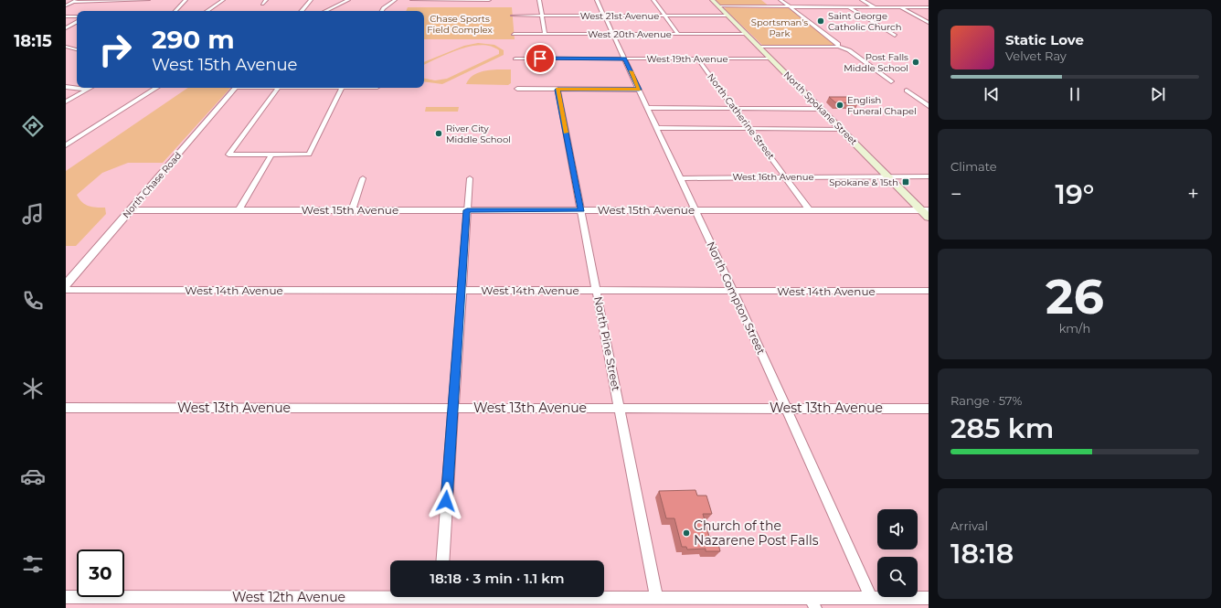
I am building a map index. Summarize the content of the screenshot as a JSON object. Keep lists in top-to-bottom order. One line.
{"streets":{"main road":["North Spokane Street"],"street":["West 21st Avenue","West 20th Avenue","West 19th Avenue","North Catherine Street","West 16th Avenue","North Chase Road","West 15th Avenue","West 14th Avenue","North Compton Street","North Pine Street","West 13th Avenue","West 12th Avenue"]},"crossings":[["West 21st Avenue","North Spokane Street"],["West 21st Avenue","North Compton Street"],["West 20th Avenue","North Spokane Street"],["West 20th Avenue","North Compton Street"],["West 19th Avenue","North Spokane Street"],["West 19th Avenue","North Catherine Street"],["West 19th Avenue","North Compton Street"],["North Spokane Street","West 16th Avenue"],["North Spokane Street","West 15th Avenue"],["North Catherine Street","West 16th Avenue"],["North Catherine Street","West 15th Avenue"],["West 16th Avenue","North Compton Street"],["North Chase Road","West 15th Avenue"],["West 15th Avenue","North Compton Street"],["West 15th Avenue","North Pine Street"],["West 14th Avenue","North Compton Street"],["West 14th Avenue","North Pine Street"],["North Compton Street","West 13th Avenue"],["North Compton Street","West 12th Avenue"],["North Pine Street","West 13th Avenue"],["North Pine Street","West 12th Avenue"]],"parks":["Chase Sports Field Complex","Sportsman's Park"],"places":{"other":["Saint George Catholic Church","Post Falls Middle School","English Funeral Chapel","River City Middle School","Church of the Nazarene Post Falls"],"transit":["Spokane & 15th"]},"page":{"tabs":"18:15","turn":["290 m","West 15th Avenue"],"song":["Static Love","Velvet Ray"],"tile":["Climate",["26","km/h"],["Range · 57%","285 km"],["Arrival","18:18"]],"heat":["−","19°","+"],"limit":"30","trip":"18:18 · 3 min · 1.1 km"}}
